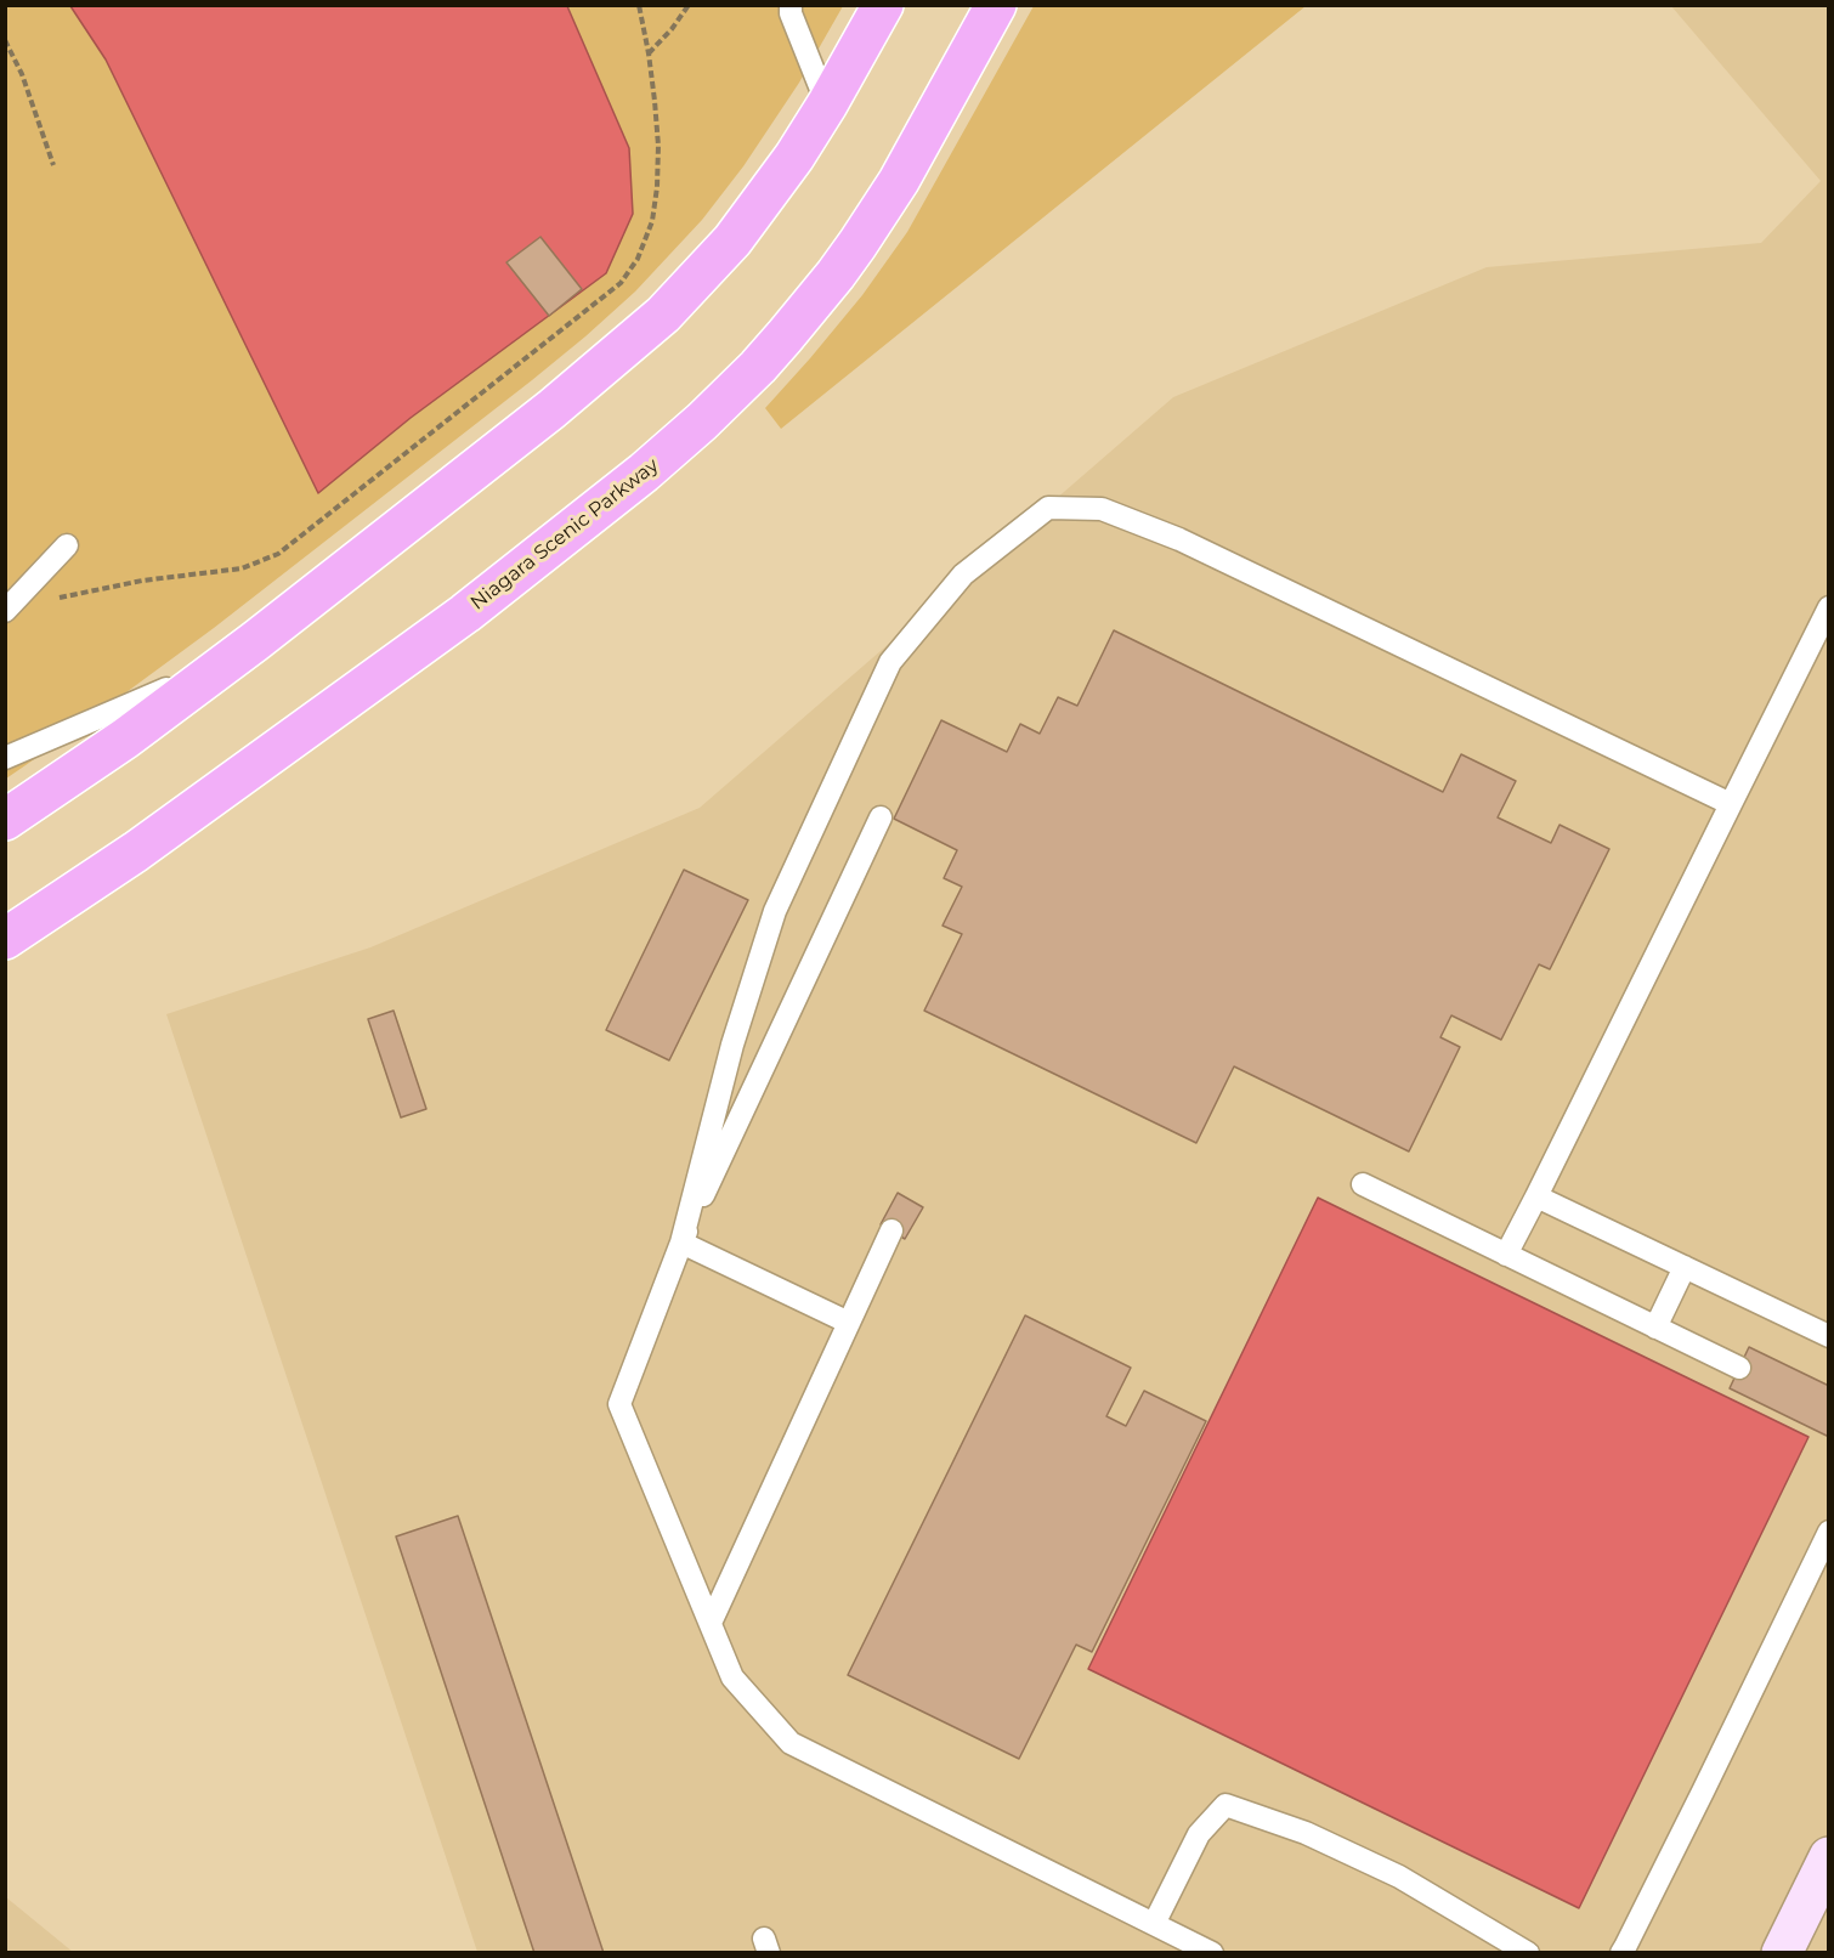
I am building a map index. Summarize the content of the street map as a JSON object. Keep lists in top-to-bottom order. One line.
{"streets":{"highway":["Niagara Scenic Parkway"]}}
